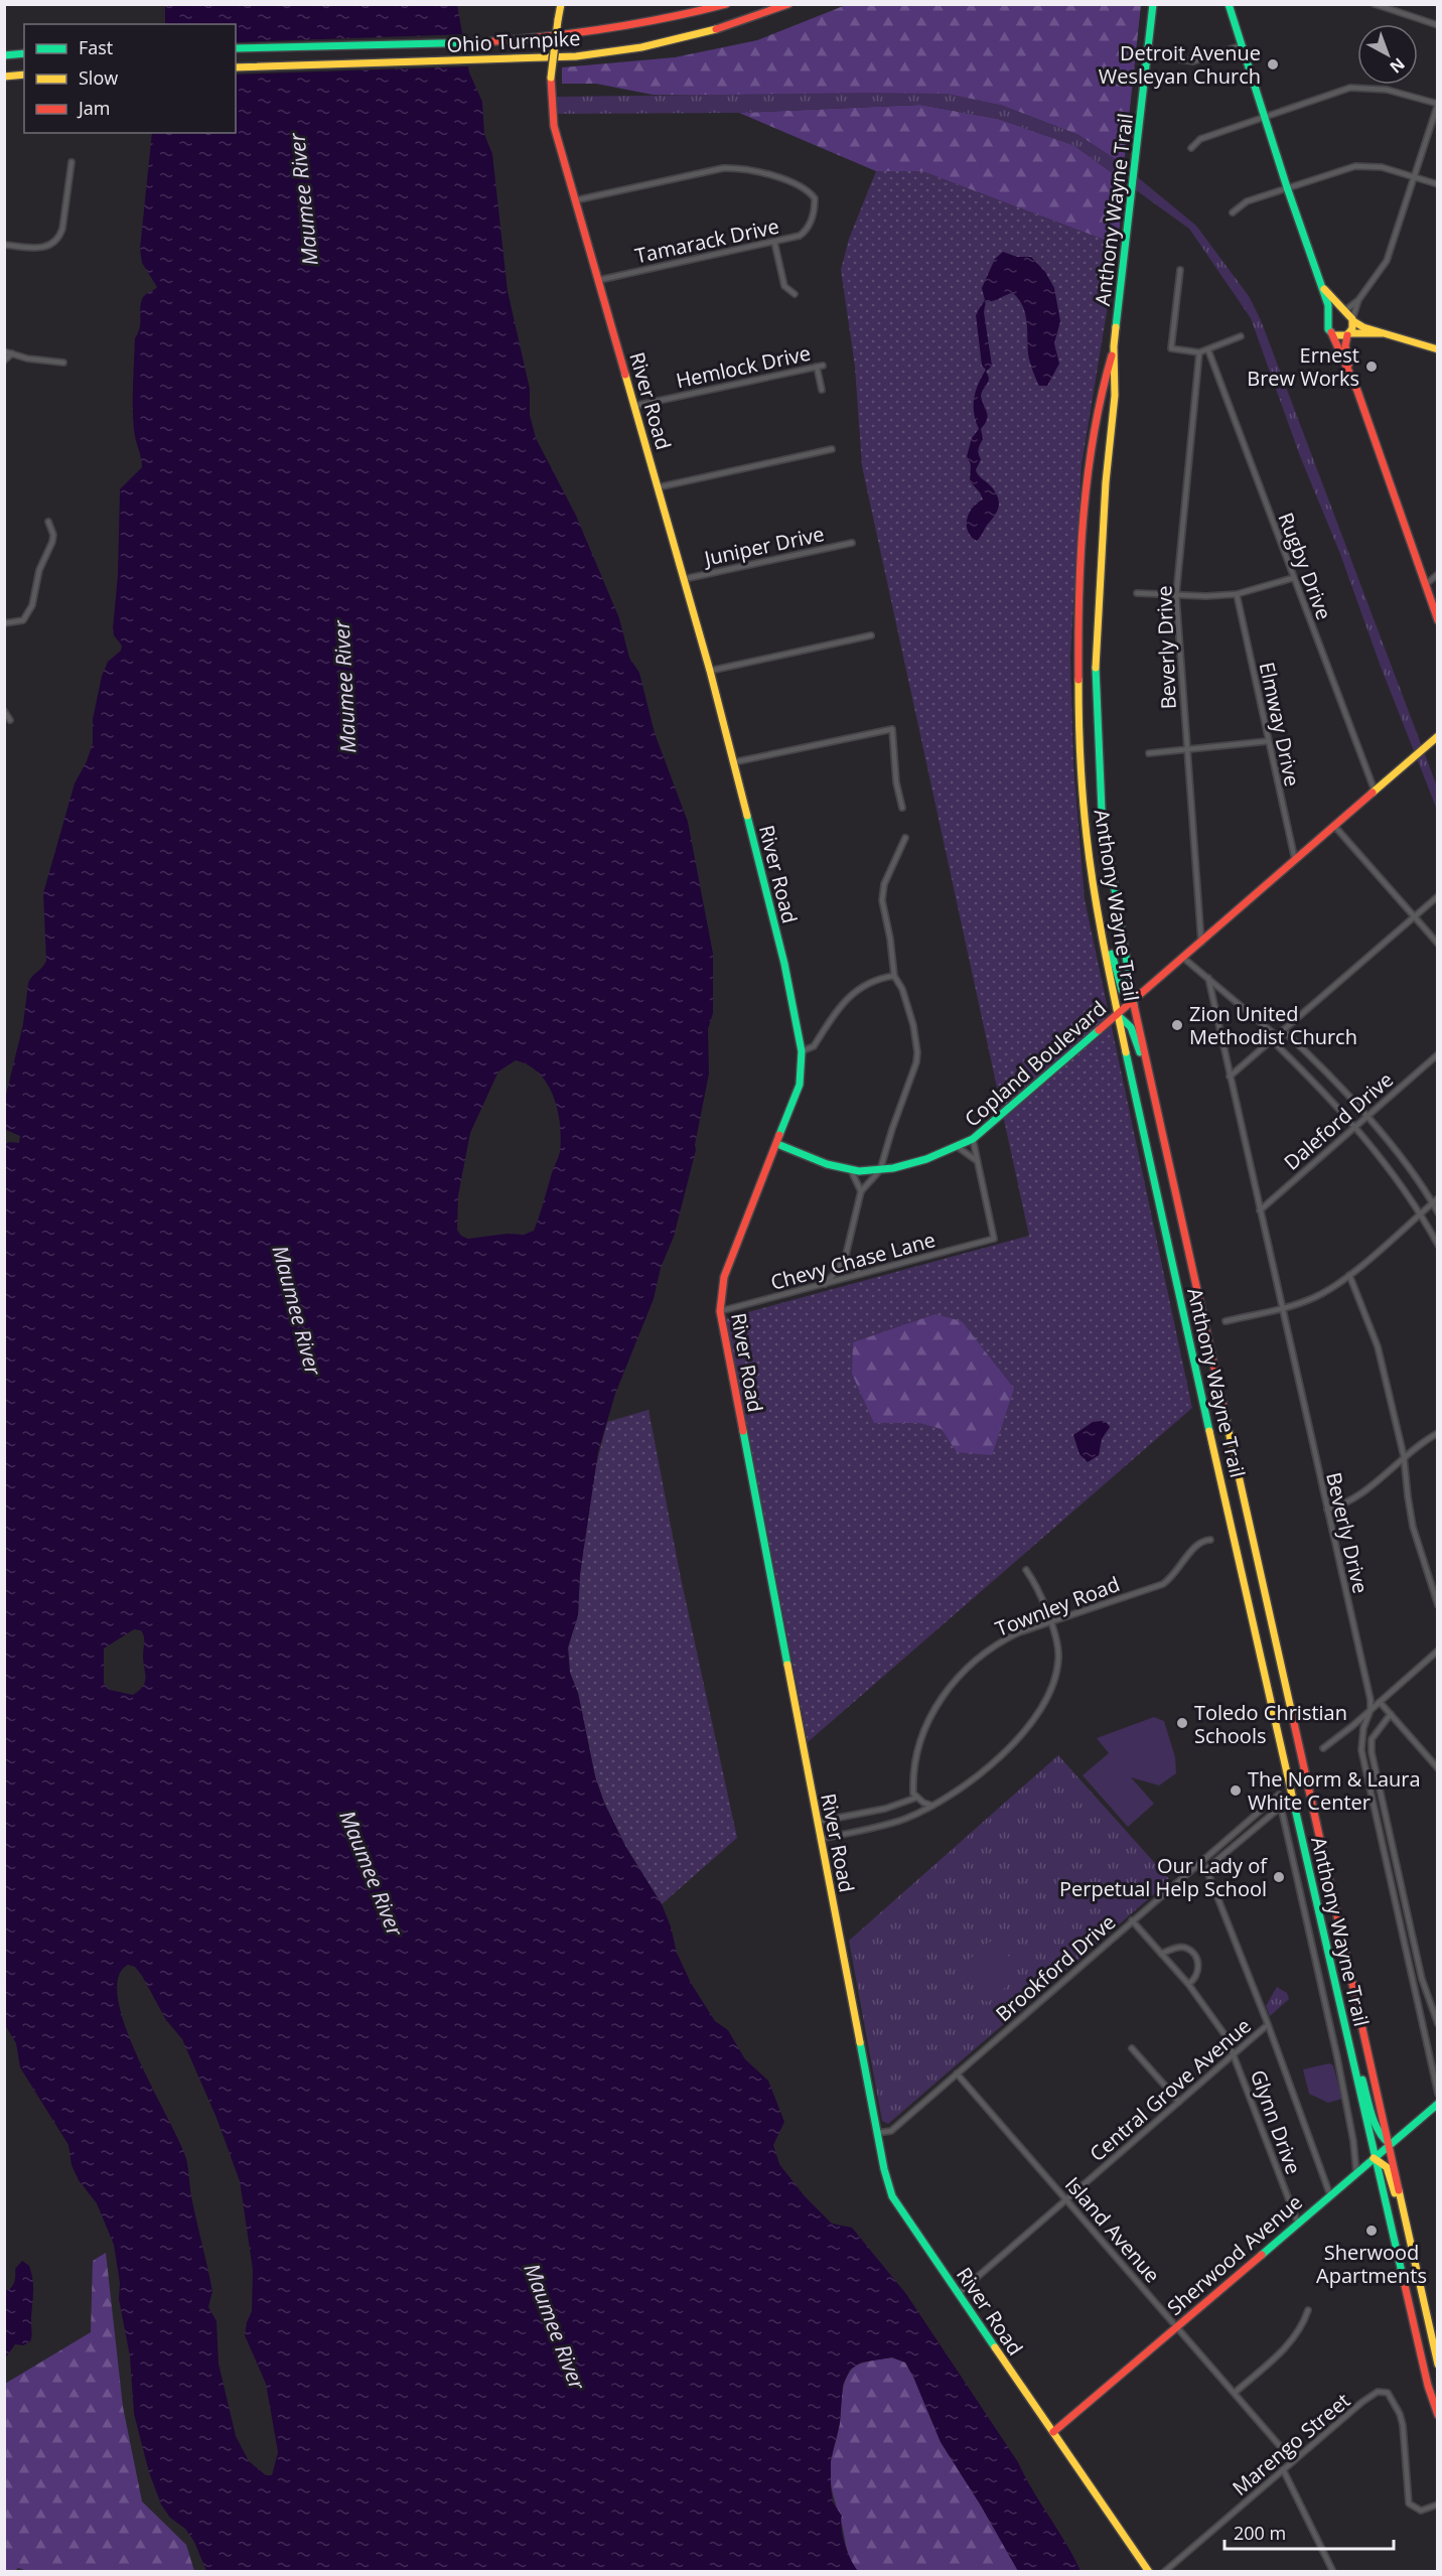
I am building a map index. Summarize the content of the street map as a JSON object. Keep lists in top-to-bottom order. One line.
{"streets":{"main road":["Ohio Turnpike","Anthony Wayne Trail","River Road","Copland Boulevard","Sherwood Avenue"],"street":["Tamarack Drive","Hemlock Drive","Juniper Drive","Rugby Drive","Beverly Drive","Elmway Drive","Daleford Drive","Chevy Chase Lane","Townley Road","Brookford Drive","Central Grove Avenue","Glynn Drive","Island Avenue","Marengo Street"]},"crossings":[["Anthony Wayne Trail","Copland Boulevard"],["Anthony Wayne Trail","Sherwood Avenue"],["Tamarack Drive","River Road"],["Hemlock Drive","River Road"],["River Road","Juniper Drive"],["River Road","Copland Boulevard"],["River Road","Chevy Chase Lane"],["River Road","Brookford Drive"],["River Road","Central Grove Avenue"],["River Road","Sherwood Avenue"],["Rugby Drive","Copland Boulevard"],["Beverly Drive","Copland Boulevard"],["Beverly Drive","Daleford Drive"],["Elmway Drive","Copland Boulevard"],["Brookford Drive","Glynn Drive"],["Brookford Drive","Island Avenue"],["Central Grove Avenue","Glynn Drive"],["Central Grove Avenue","Island Avenue"],["Glynn Drive","Sherwood Avenue"],["Island Avenue","Sherwood Avenue"],["Island Avenue","Marengo Street"]],"water":["Maumee River"],"places":["Detroit Avenue Wesleyan Church","Ernest Brew Works","Zion United Methodist Church","Toledo Christian Schools","The Norm & Laura White Center","Our Lady of Perpetual Help School","Sherwood Apartments"],"legend":["Fast","Slow","Jam"],"scale_bar":"200 m","north":"bottom right"}
